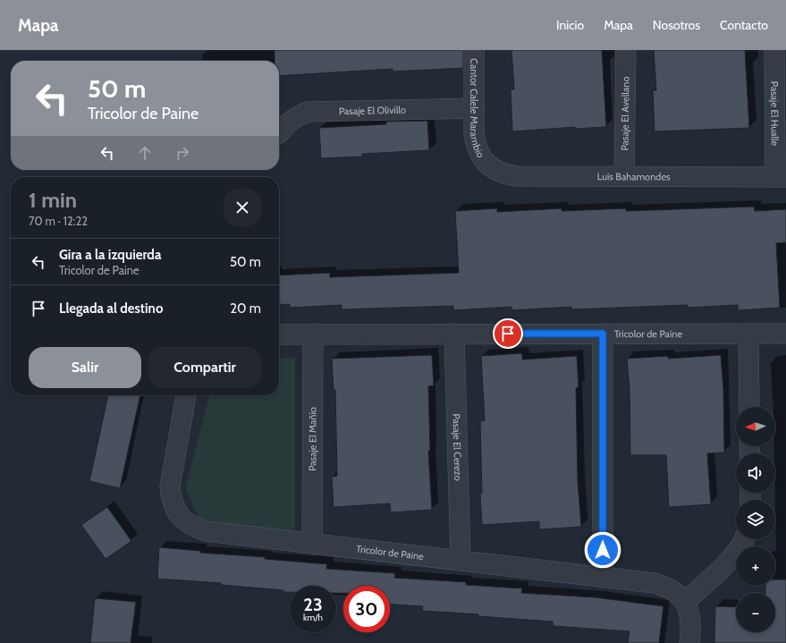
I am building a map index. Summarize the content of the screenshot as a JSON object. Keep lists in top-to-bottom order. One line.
{"streets":{"street":["Cantor Calele Marambio","Pasaje El Olivillo","Pasaje El Avellano","Pasaje El Hualle","Luis Bahamondes","Tricolor de Paine","Pasaje El Mañío","Pasaje El Cerezo"]},"crossings":[["Cantor Calele Marambio","Pasaje El Olivillo"],["Cantor Calele Marambio","Luis Bahamondes"],["Pasaje El Avellano","Luis Bahamondes"],["Pasaje El Hualle","Luis Bahamondes"],["Tricolor de Paine","Pasaje El Mañío"],["Tricolor de Paine","Pasaje El Cerezo"]],"north":"left","page":{"header":"Mapa","nav":["Inicio","Mapa","Nosotros","Contacto"],"turn":["50 m","Tricolor de Paine"],"heading":["1 min","70 m · 12:22"],"list":[{"name":"Gira a la izquierda","note":"Tricolor de Paine","value":"50 m"},{"name":"Llegada al destino","value":"20 m"}],"buttons":["Salir","Compartir"],"map_buttons":["+","−"],"speed":"23 km/h","limit":"30"}}
